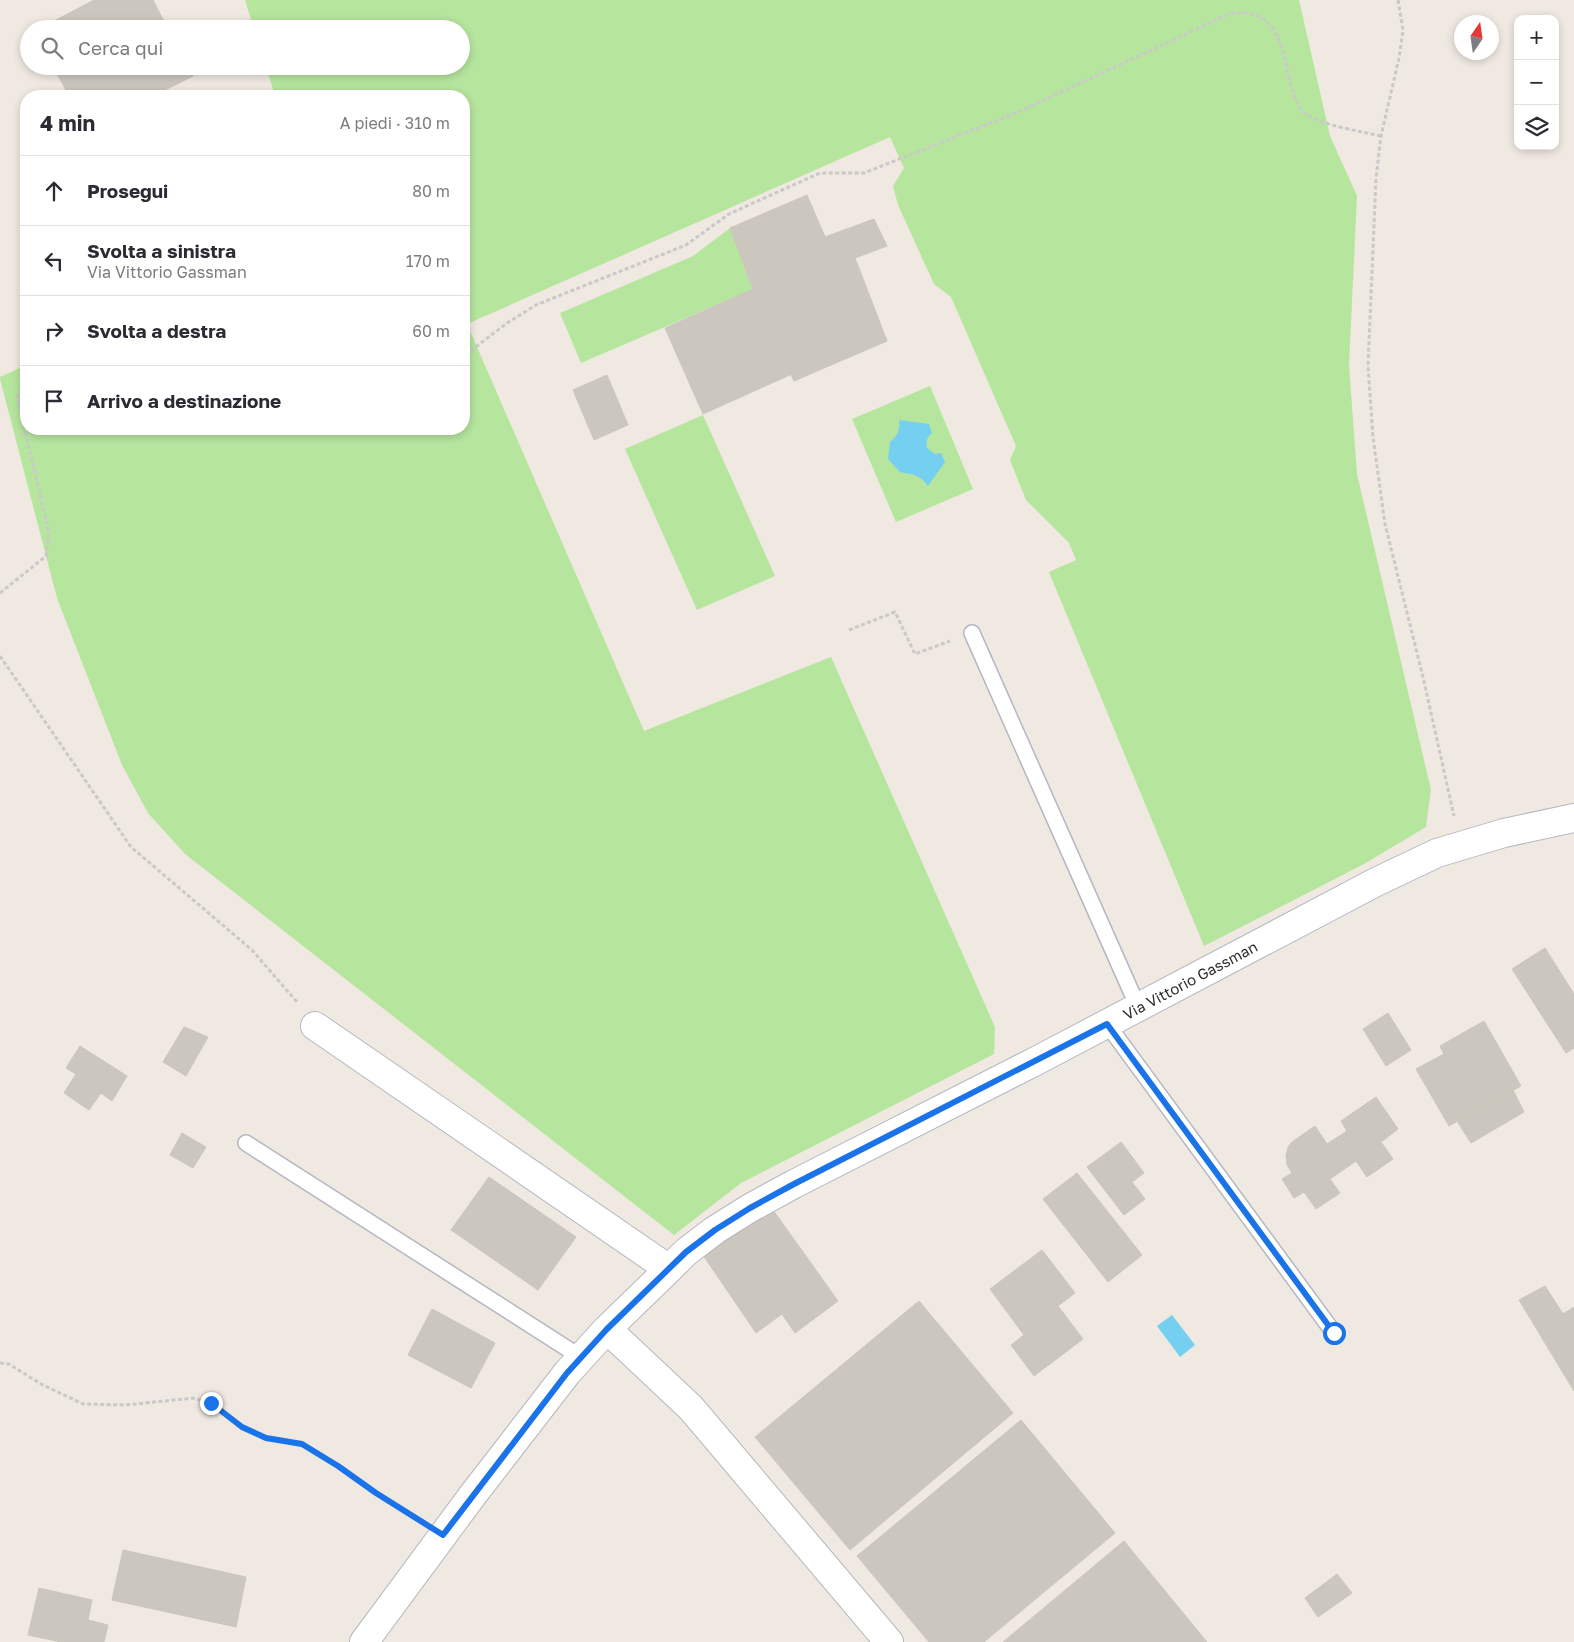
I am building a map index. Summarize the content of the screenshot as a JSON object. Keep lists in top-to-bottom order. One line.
{"streets":{"street":["Via Vittorio Gassman"]},"north":"top","page":{"map_buttons":["+","−"],"search":"Cerca qui","heading":["4 min","A piedi · 310 m"],"list":[["Prosegui","80 m"],["Svolta a sinistra","Via Vittorio Gassman","170 m"],["Svolta a destra","60 m"],"Arrivo a destinazione"]}}
